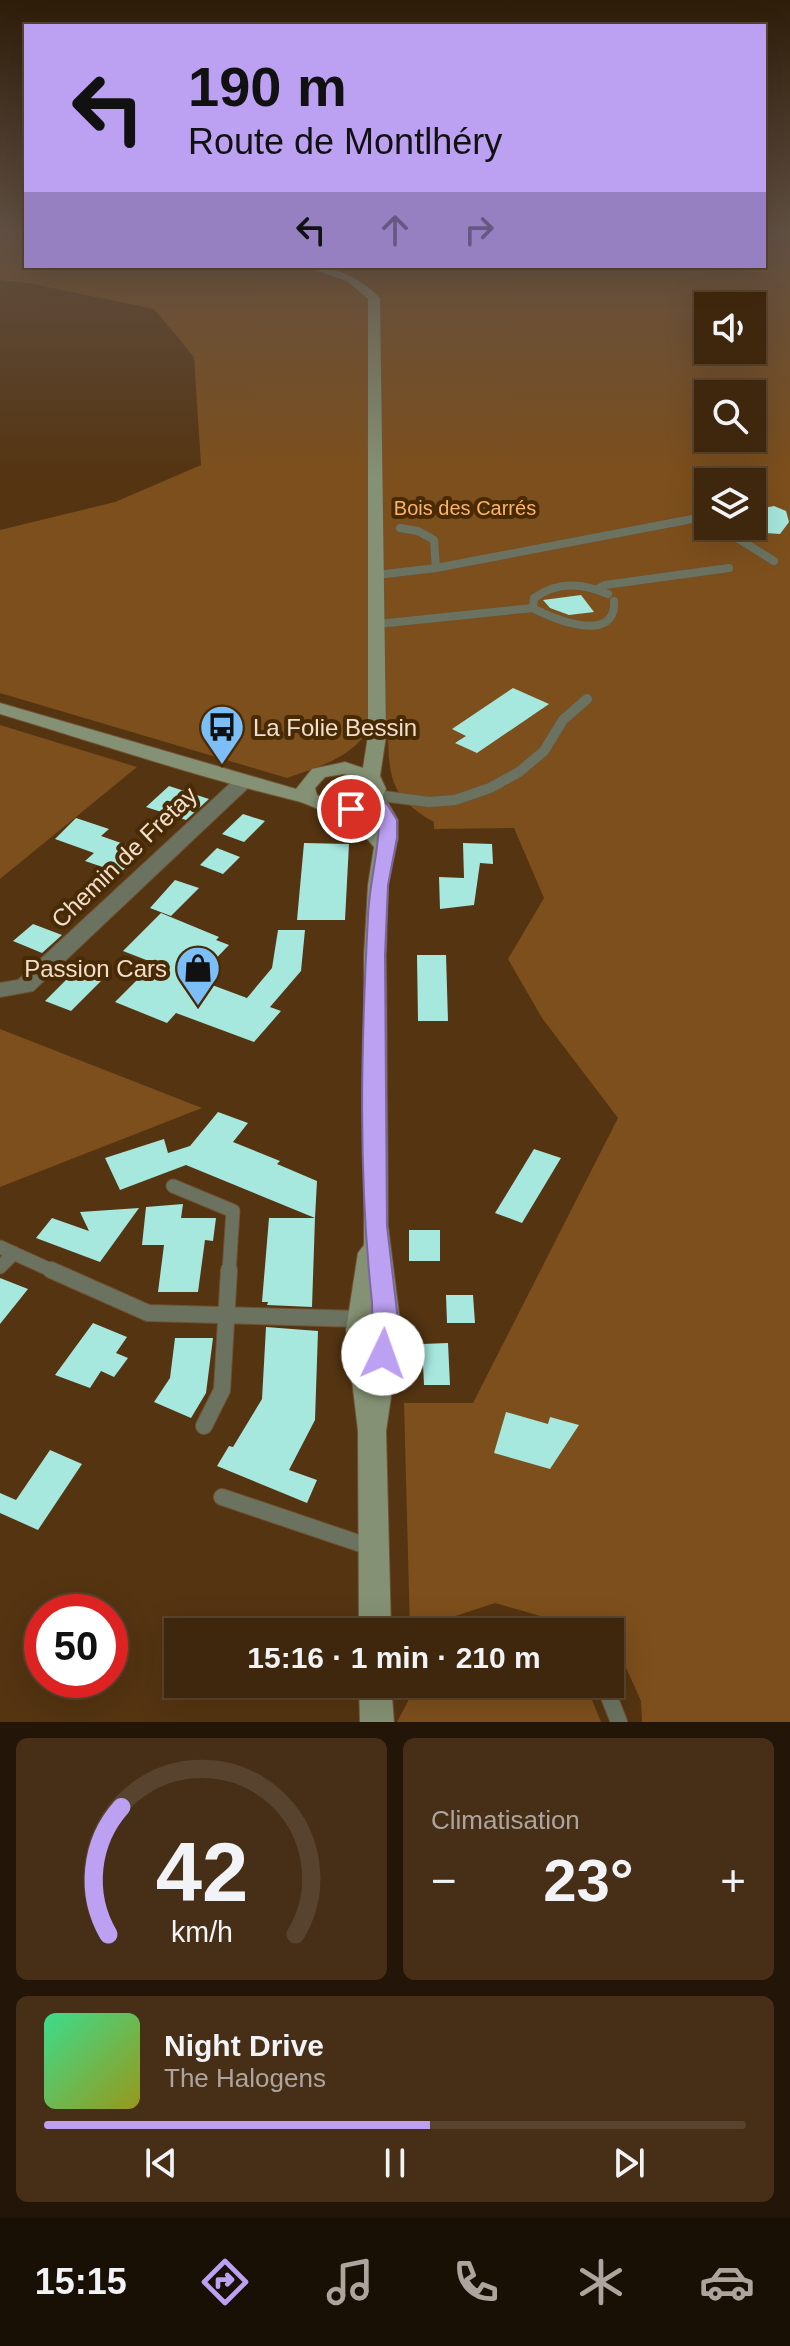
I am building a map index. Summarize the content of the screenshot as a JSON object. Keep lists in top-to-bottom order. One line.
{"streets":{"street":["Chemin de Fretay"]},"parks":["Bois des Carrés"],"places":{"bus stop":["La Folie Bessin"],"shop":["Passion Cars"]},"page":{"turn":["190 m","Route de Montlhéry"],"limit":"50","trip":"15:16 · 1 min · 210 m","tile":"Climatisation","heat":["−","23°","+"],"song":["Night Drive","The Halogens"],"tabs":"15:15","gauge":["42","km/h"]}}
